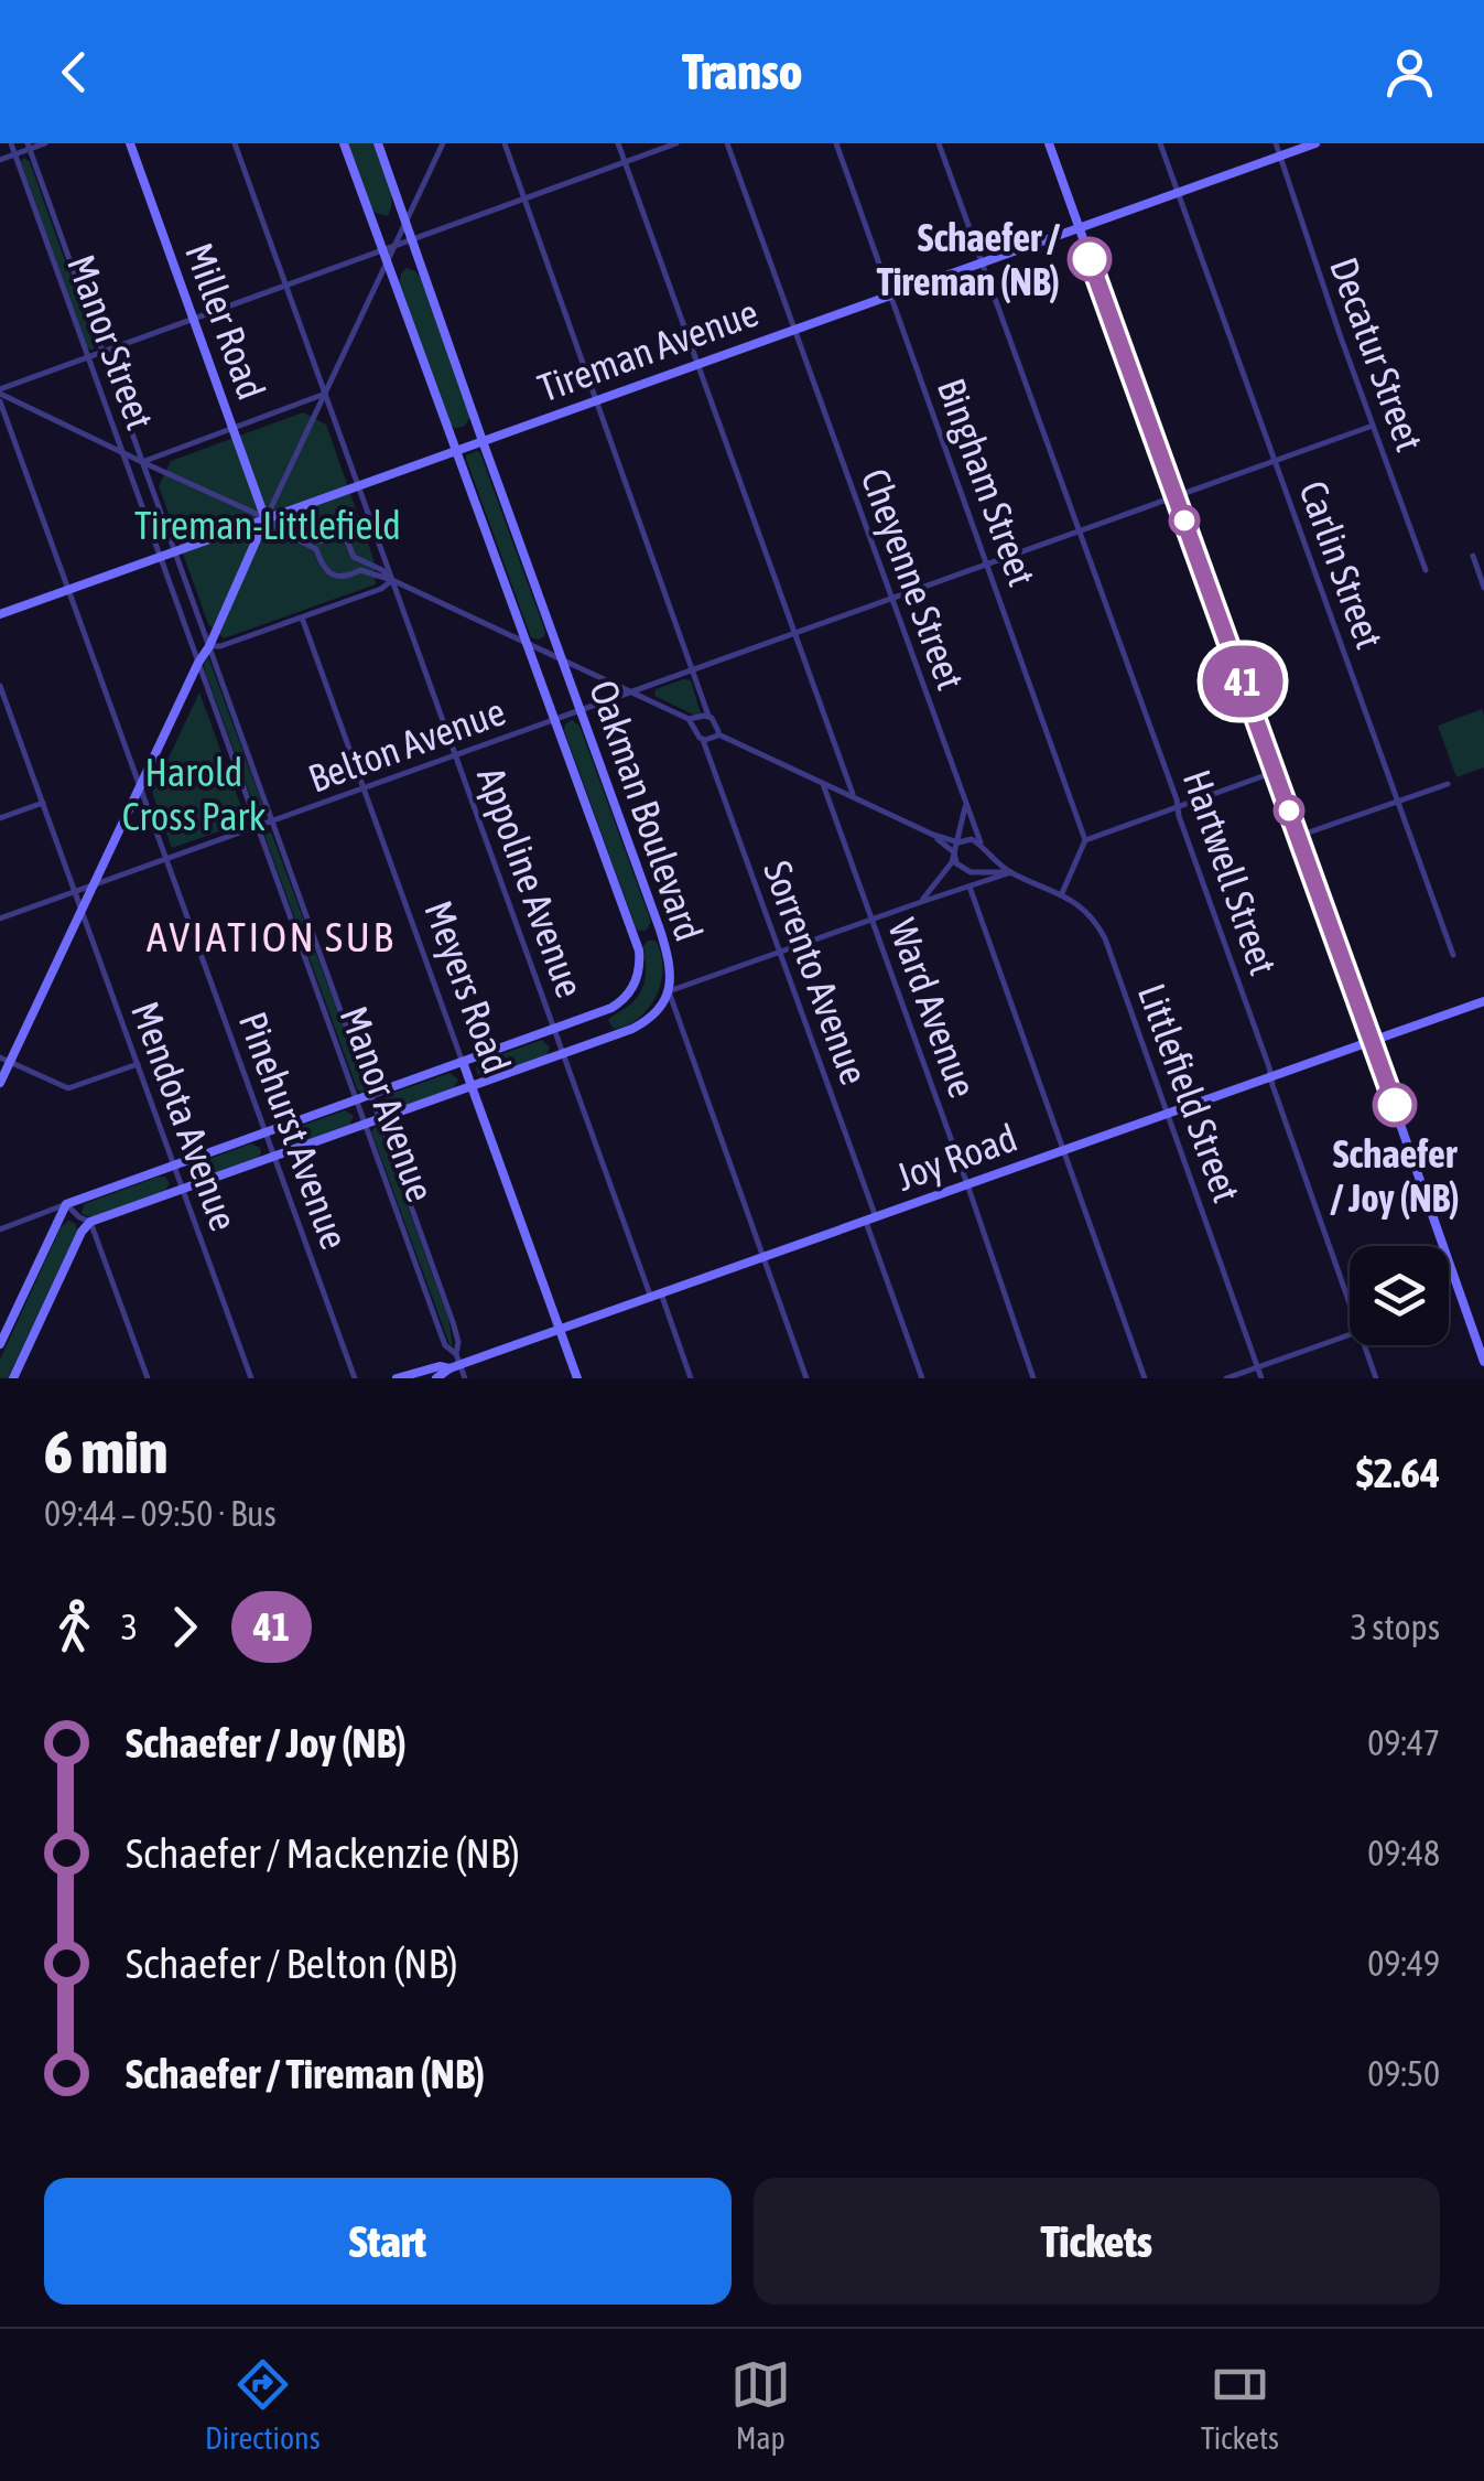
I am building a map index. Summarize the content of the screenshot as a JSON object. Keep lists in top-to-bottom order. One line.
{"streets":{"street":["Miller Road","Manor Street","Tireman Avenue","Decatur Street","Bingham Street","Carlin Street","Cheyenne Street","Belton Avenue","Oakman Boulevard","Hartwell Street","Appoline Avenue","Sorrento Avenue","Meyers Road","Ward Avenue","Littlefield Street","Manor Avenue","Mendota Avenue","Pinehurst Avenue","Joy Road"]},"crossings":[["Miller Road","Tireman Avenue"],["Manor Street","Tireman Avenue"],["Manor Street","Manor Avenue"],["Tireman Avenue","Decatur Street"],["Tireman Avenue","Bingham Street"],["Tireman Avenue","Carlin Street"],["Tireman Avenue","Cheyenne Street"],["Tireman Avenue","Oakman Boulevard"],["Tireman Avenue","Hartwell Street"],["Tireman Avenue","Appoline Avenue"],["Tireman Avenue","Manor Avenue"],["Tireman Avenue","Pinehurst Avenue"],["Cheyenne Street","Littlefield Street"],["Belton Avenue","Oakman Boulevard"],["Belton Avenue","Appoline Avenue"],["Belton Avenue","Meyers Road"],["Belton Avenue","Manor Avenue"],["Belton Avenue","Mendota Avenue"],["Belton Avenue","Pinehurst Avenue"],["Oakman Boulevard","Appoline Avenue"],["Oakman Boulevard","Meyers Road"],["Oakman Boulevard","Manor Avenue"],["Oakman Boulevard","Mendota Avenue"],["Oakman Boulevard","Pinehurst Avenue"],["Hartwell Street","Joy Road"],["Appoline Avenue","Joy Road"],["Sorrento Avenue","Joy Road"],["Meyers Road","Joy Road"],["Ward Avenue","Littlefield Street"],["Ward Avenue","Joy Road"],["Littlefield Street","Joy Road"],["Manor Avenue","Joy Road"]],"districts":["AVIATION SUB"],"parks":["Tireman-Littlefield","Harold Cross Park"],"places":["Schaefer / Tireman (NB)","Schaefer / Joy (NB)"],"lines":["bus line 41"],"page":{"header":"Transo","on_map":"41","heading":["6 min","09:44 – 09:50 · Bus","$2.64"],"legs":["3","41","3 stops"],"list":[{"name":"Schaefer / Joy (NB)","value":"09:47"},{"name":"Schaefer / Mackenzie (NB)","value":"09:48"},{"name":"Schaefer / Belton (NB)","value":"09:49"},{"name":"Schaefer / Tireman (NB)","value":"09:50"}],"buttons":["Start","Tickets"],"tabs":["Directions","Map","Tickets"]}}
